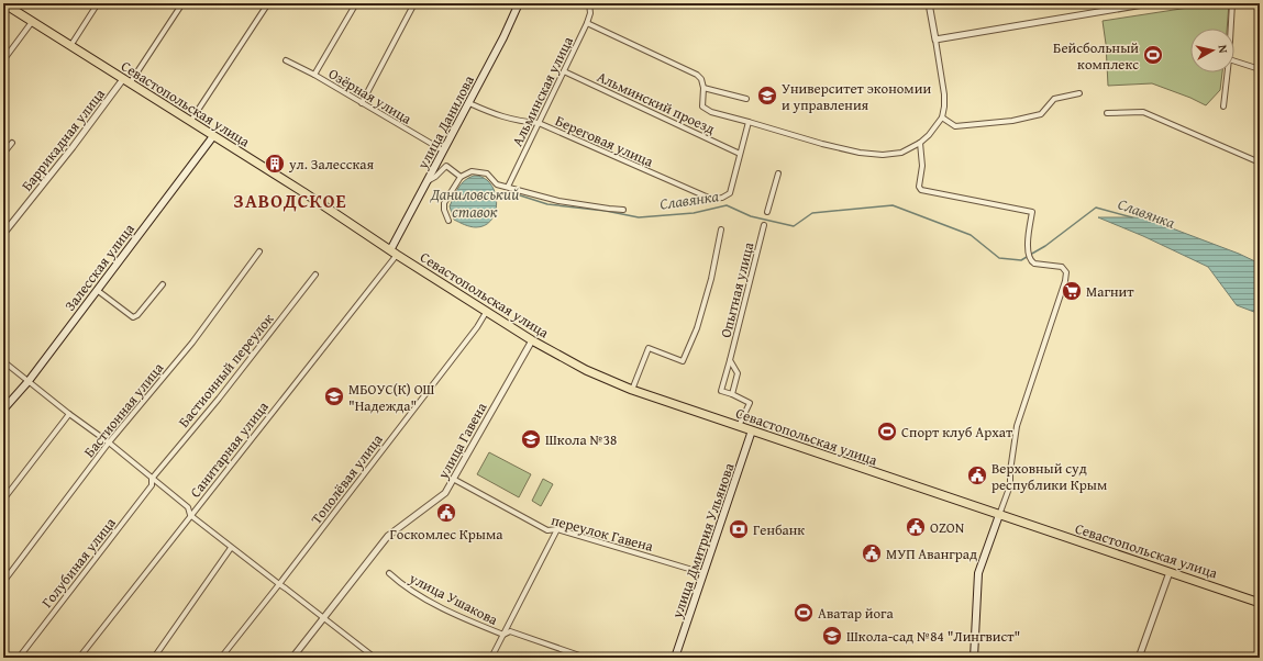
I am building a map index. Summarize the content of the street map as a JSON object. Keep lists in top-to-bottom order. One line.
{"streets":{"main road":["Севастопольская улица","улица Данилова","Залесская улица","улица Дмитрия Ульянова"],"street":["Альминская улица","Озёрная улица","Альминский проезд","Баррикадная улица","Береговая улица","Опытная улица","Бастионный переулок","Бастионная улица","улица Гавена","Санитарная улица","Тополёвая улица","переулок Гавена","Голубиная улица","улица Ушакова"]},"crossings":[["Альминская улица","Альминский проезд"],["Альминская улица","Береговая улица"],["Озёрная улица","улица Данилова"],["Альминский проезд","Береговая улица"],["Севастопольская улица","улица Данилова"],["Севастопольская улица","Баррикадная улица"],["Севастопольская улица","Залесская улица"],["Севастопольская улица","Опытная улица"],["Севастопольская улица","улица Гавена"],["Севастопольская улица","Санитарная улица"],["Севастопольская улица","Тополёвая улица"],["Севастопольская улица","улица Дмитрия Ульянова"],["улица Данилова","Береговая улица"],["улица Данилова","Санитарная улица"],["Бастионный переулок","Голубиная улица"],["улица Гавена","переулок Гавена"],["переулок Гавена","улица Дмитрия Ульянова"]],"districts":["ЗАВОДСКОЕ"],"water":["Даниловський ставок","Славянка"],"places":{"sports":["Бейсбольный комплекс","Спорт клуб Архат","Аватар йога"],"school or university":["Университет экономии и управления","МБОУС(К) ОШ \"Надежда\"","Школа №38","Школа-сад №84 \"Лингвист\""],"building":["ул. Залесская"],"supermarket":["Магнит"],"public building":["Верховный суд республики Крым","Госкомлес Крыма","OZON","МУП Аванград"],"bank":["Генбанк"]},"north":"right"}
